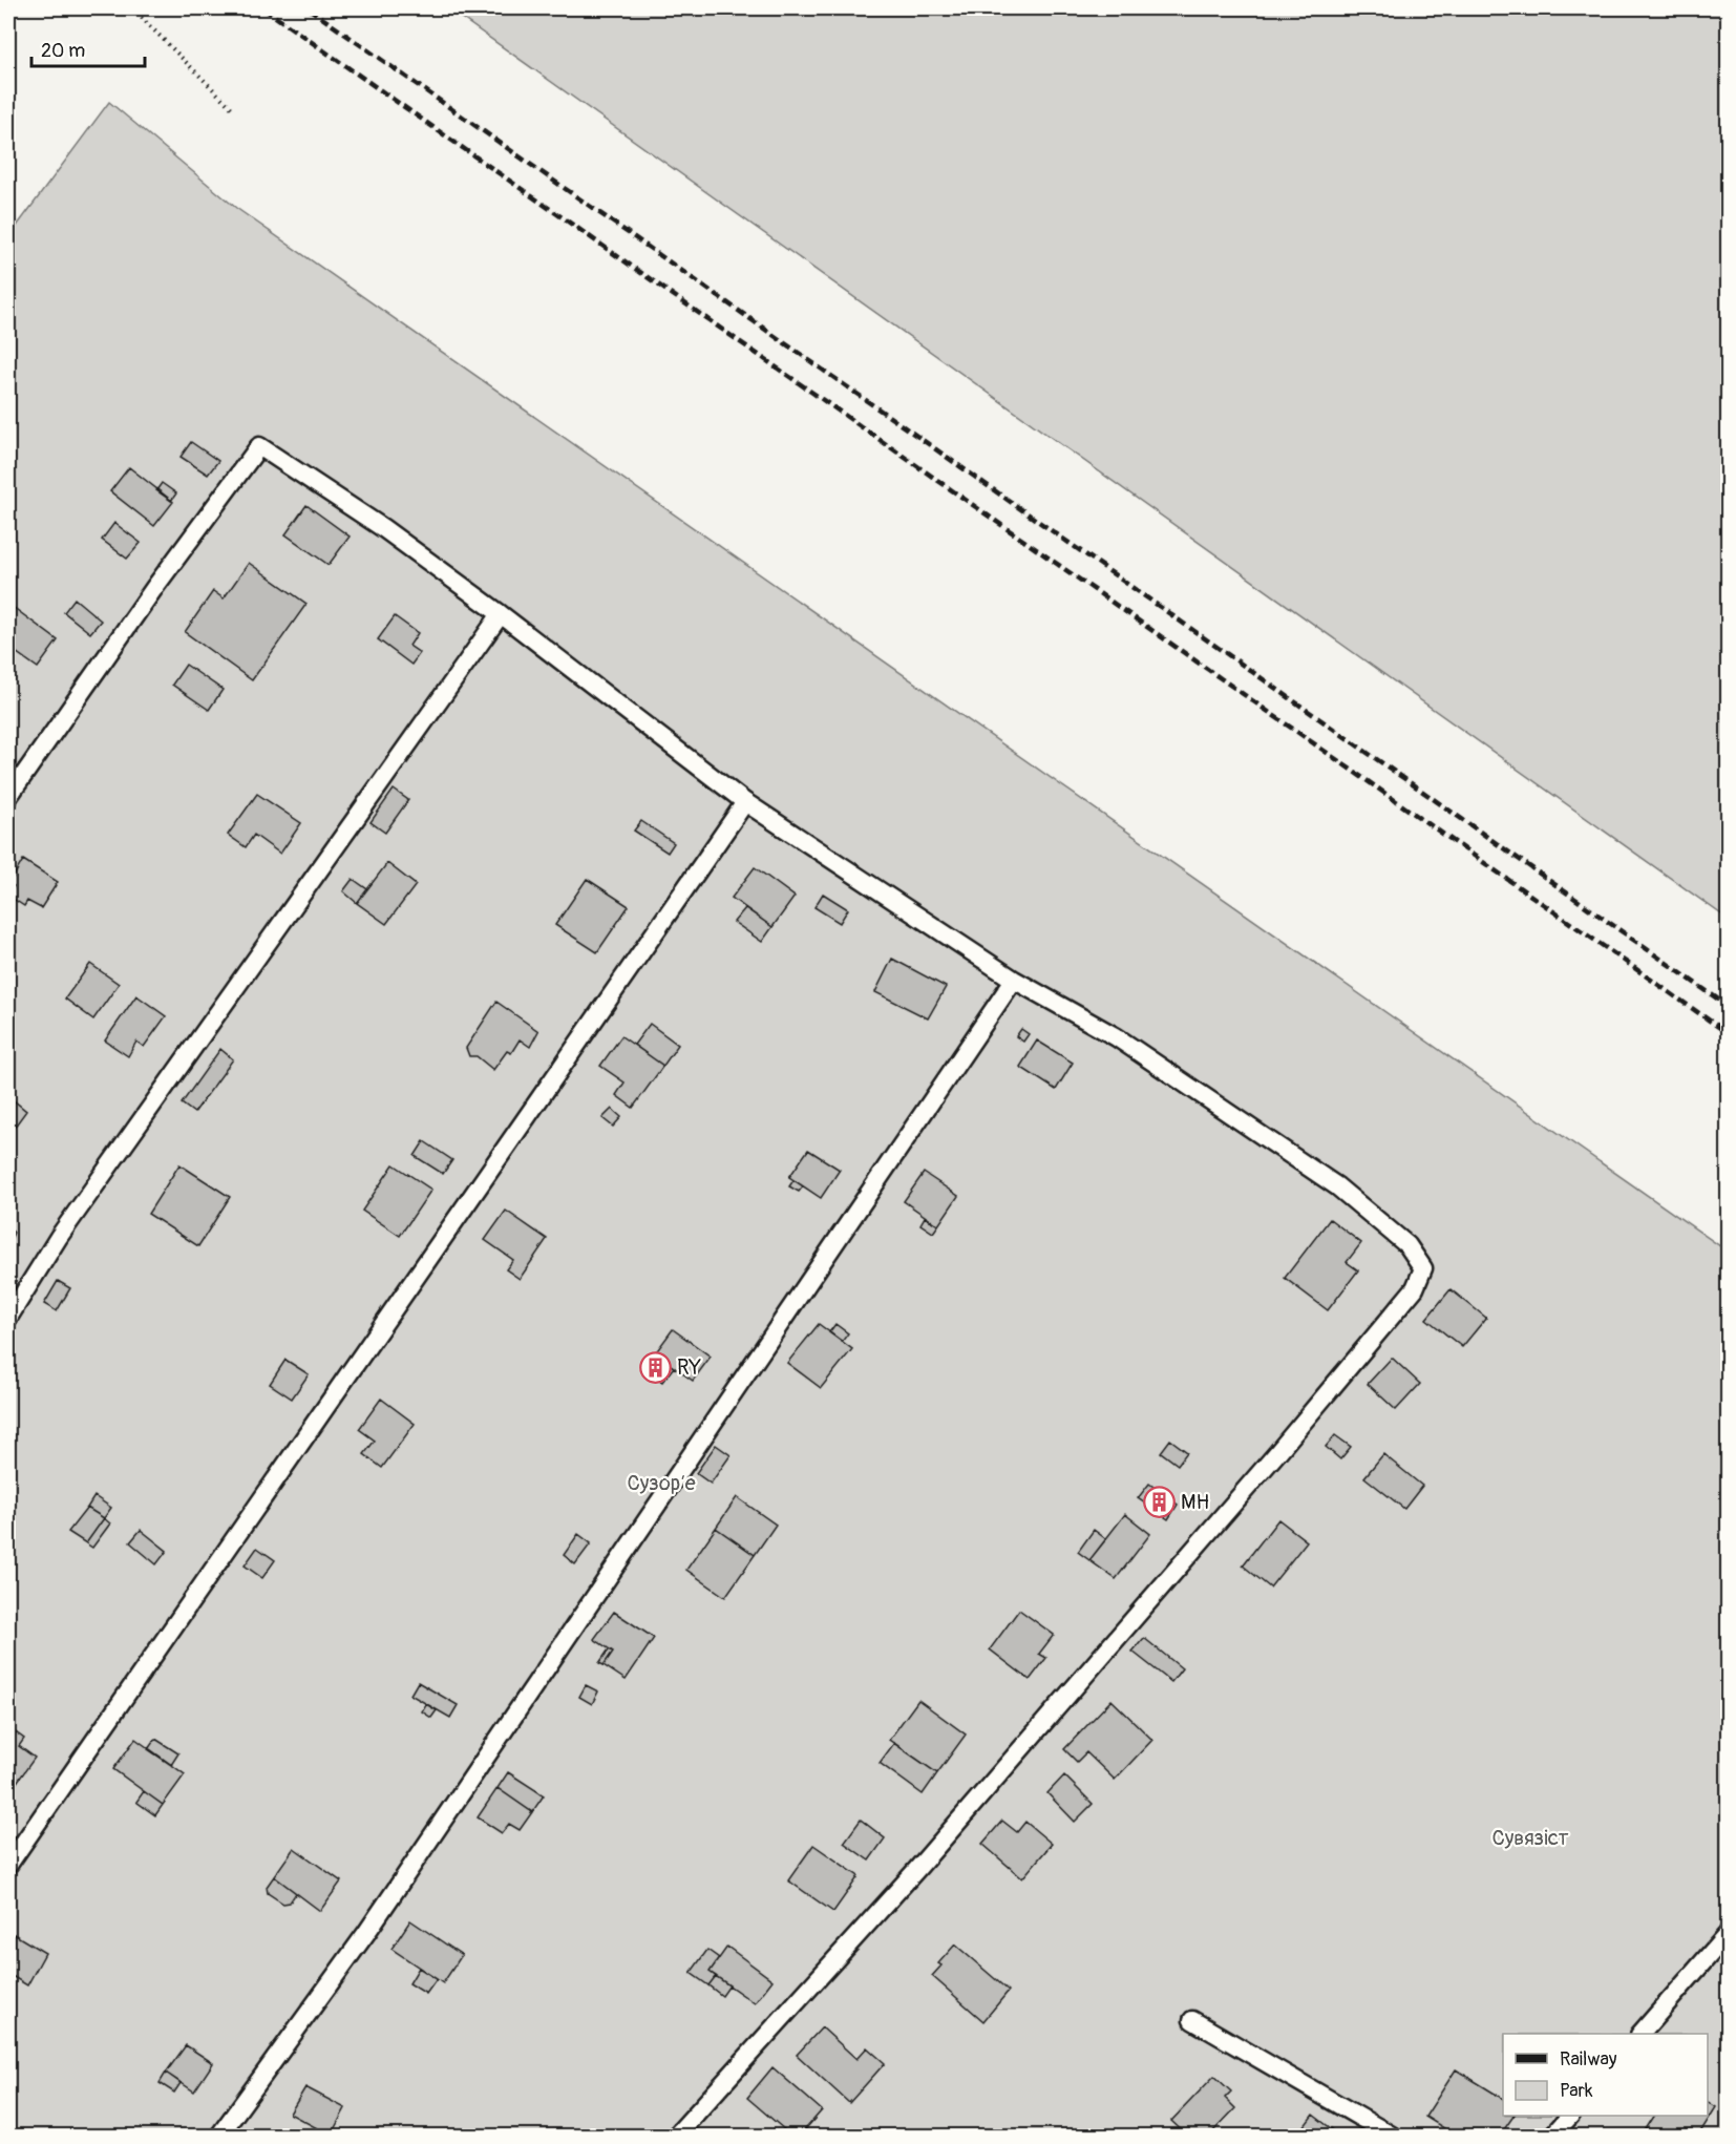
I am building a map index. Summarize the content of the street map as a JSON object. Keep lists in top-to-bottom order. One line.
{"parks":["Сузорʼе","Сувязіст"],"places":{"building":["RY","МН"]},"legend":["Railway","Park"],"scale_bar":"20 m"}
